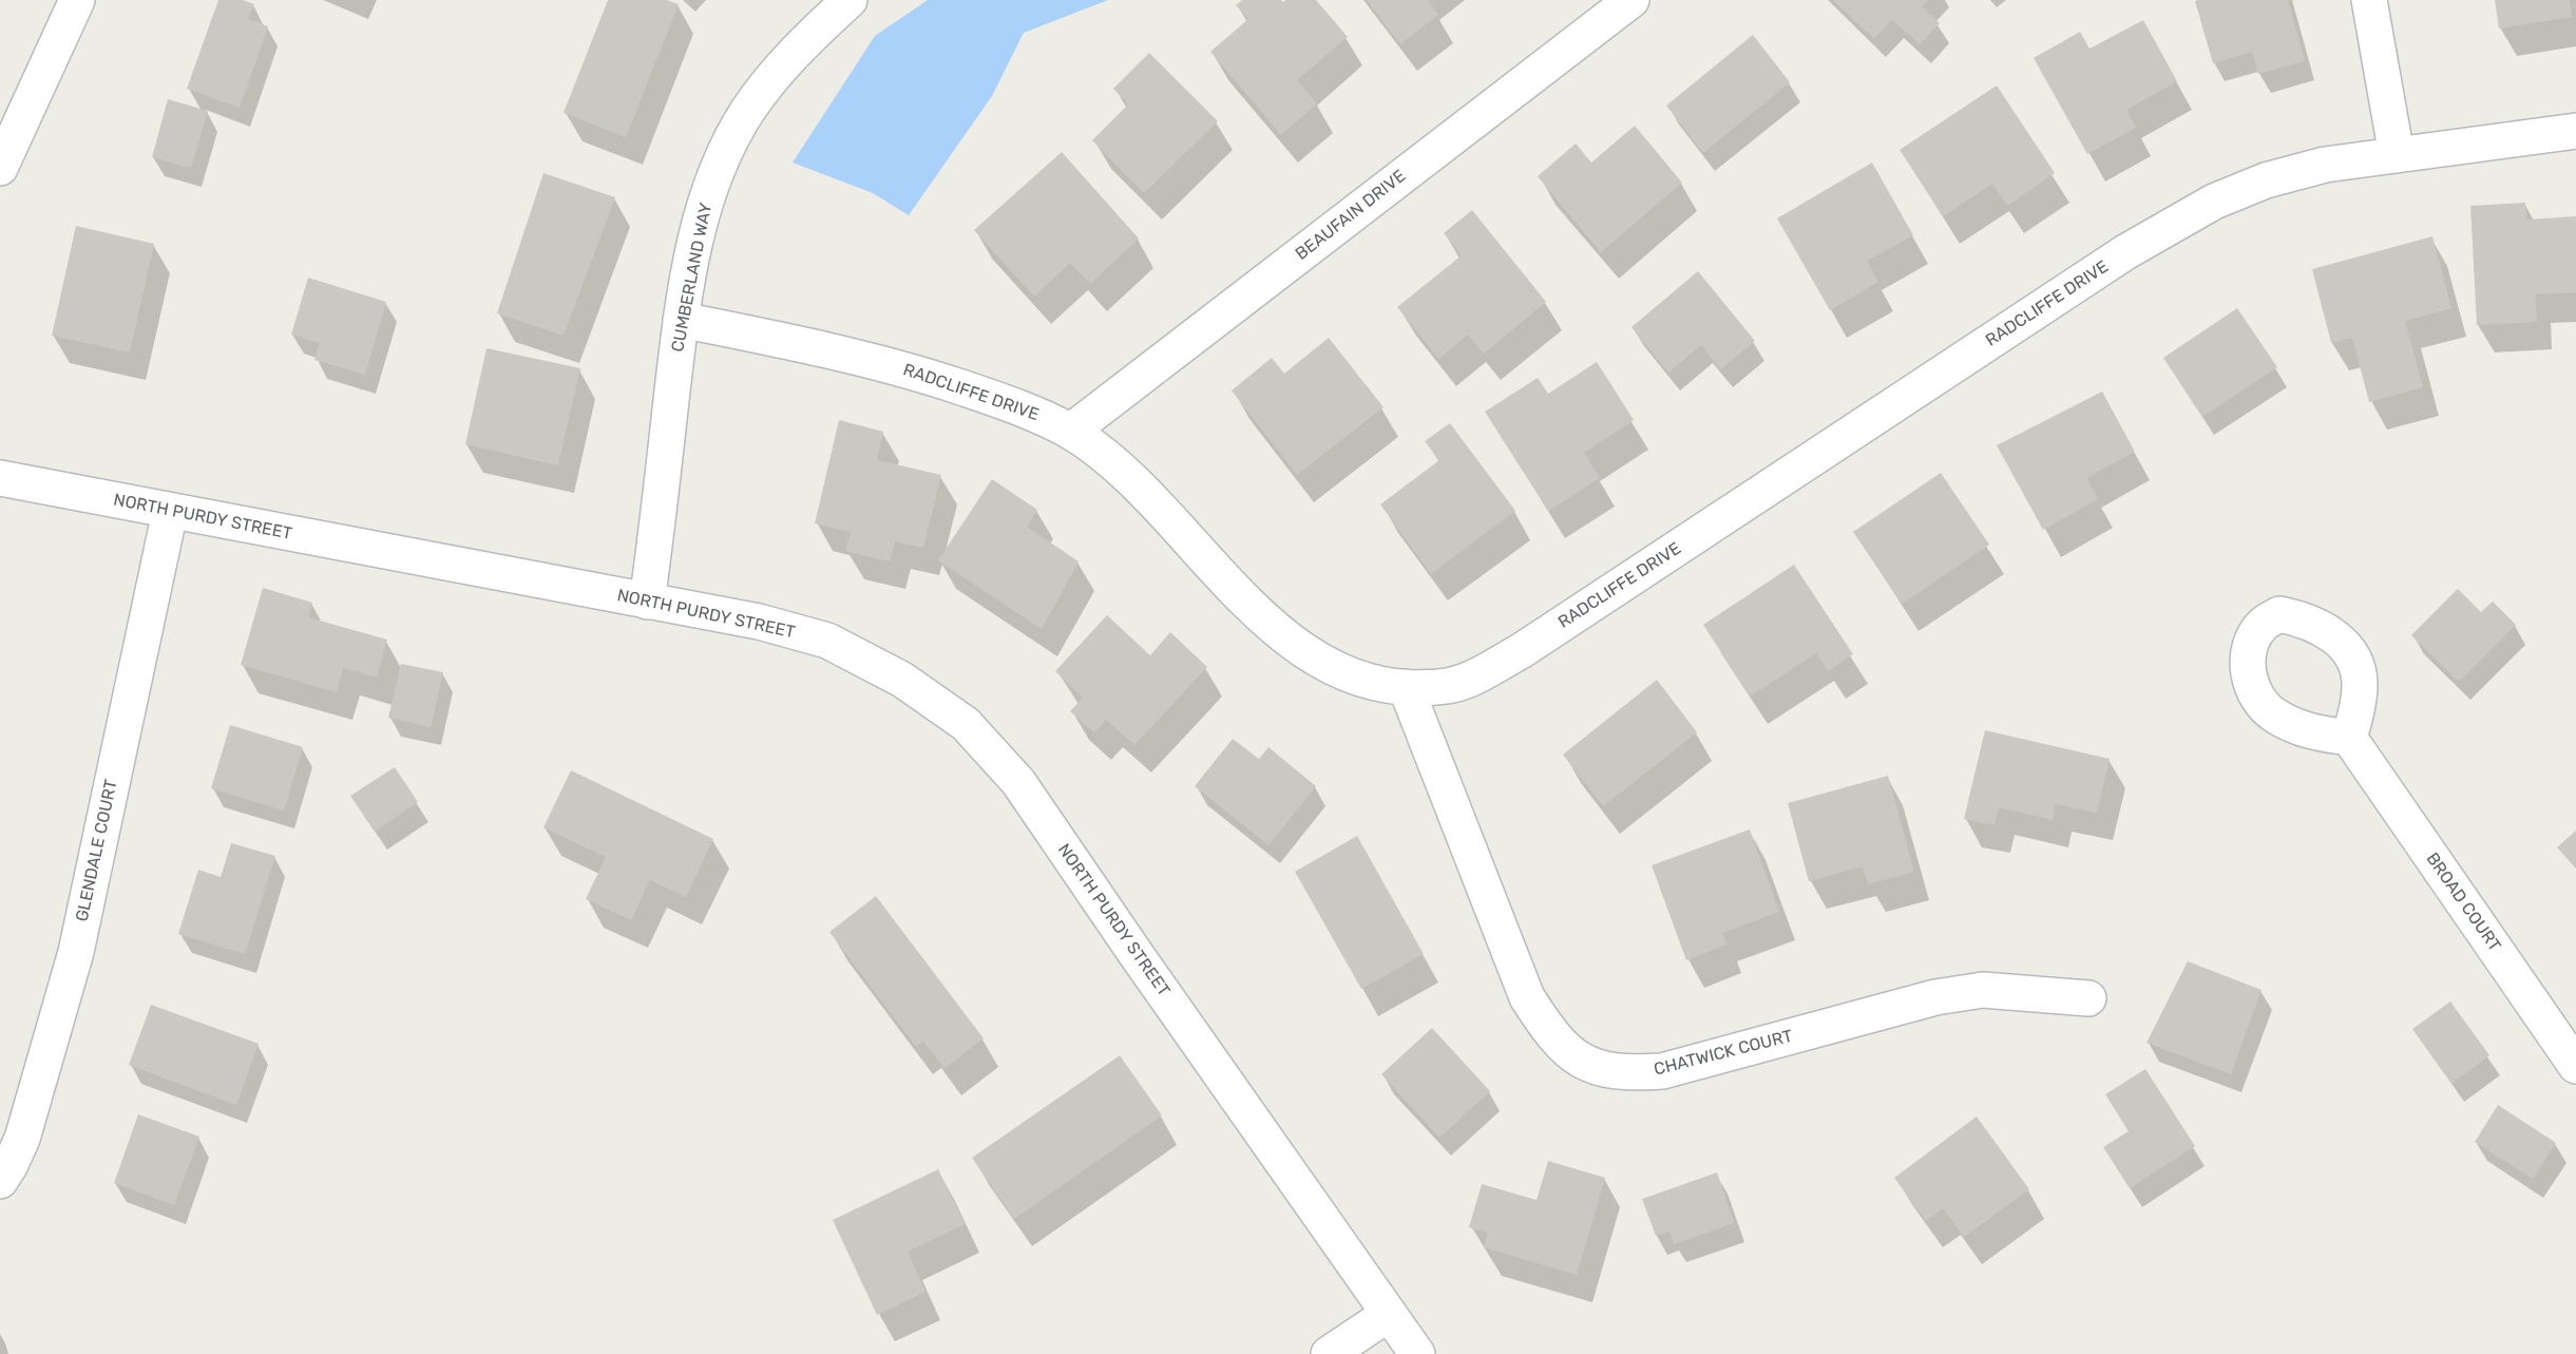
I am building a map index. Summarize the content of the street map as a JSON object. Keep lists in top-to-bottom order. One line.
{"streets":{"street":["BEAUFAIN DRIVE","CUMBERLAND WAY","RADCLIFFE DRIVE","NORTH PURDY STREET","GLENDALE COURT","BROAD COURT","CHATWICK COURT"]},"crossings":[["BEAUFAIN DRIVE","RADCLIFFE DRIVE"],["CUMBERLAND WAY","RADCLIFFE DRIVE"],["CUMBERLAND WAY","NORTH PURDY STREET"],["RADCLIFFE DRIVE","CHATWICK COURT"],["NORTH PURDY STREET","GLENDALE COURT"]]}
